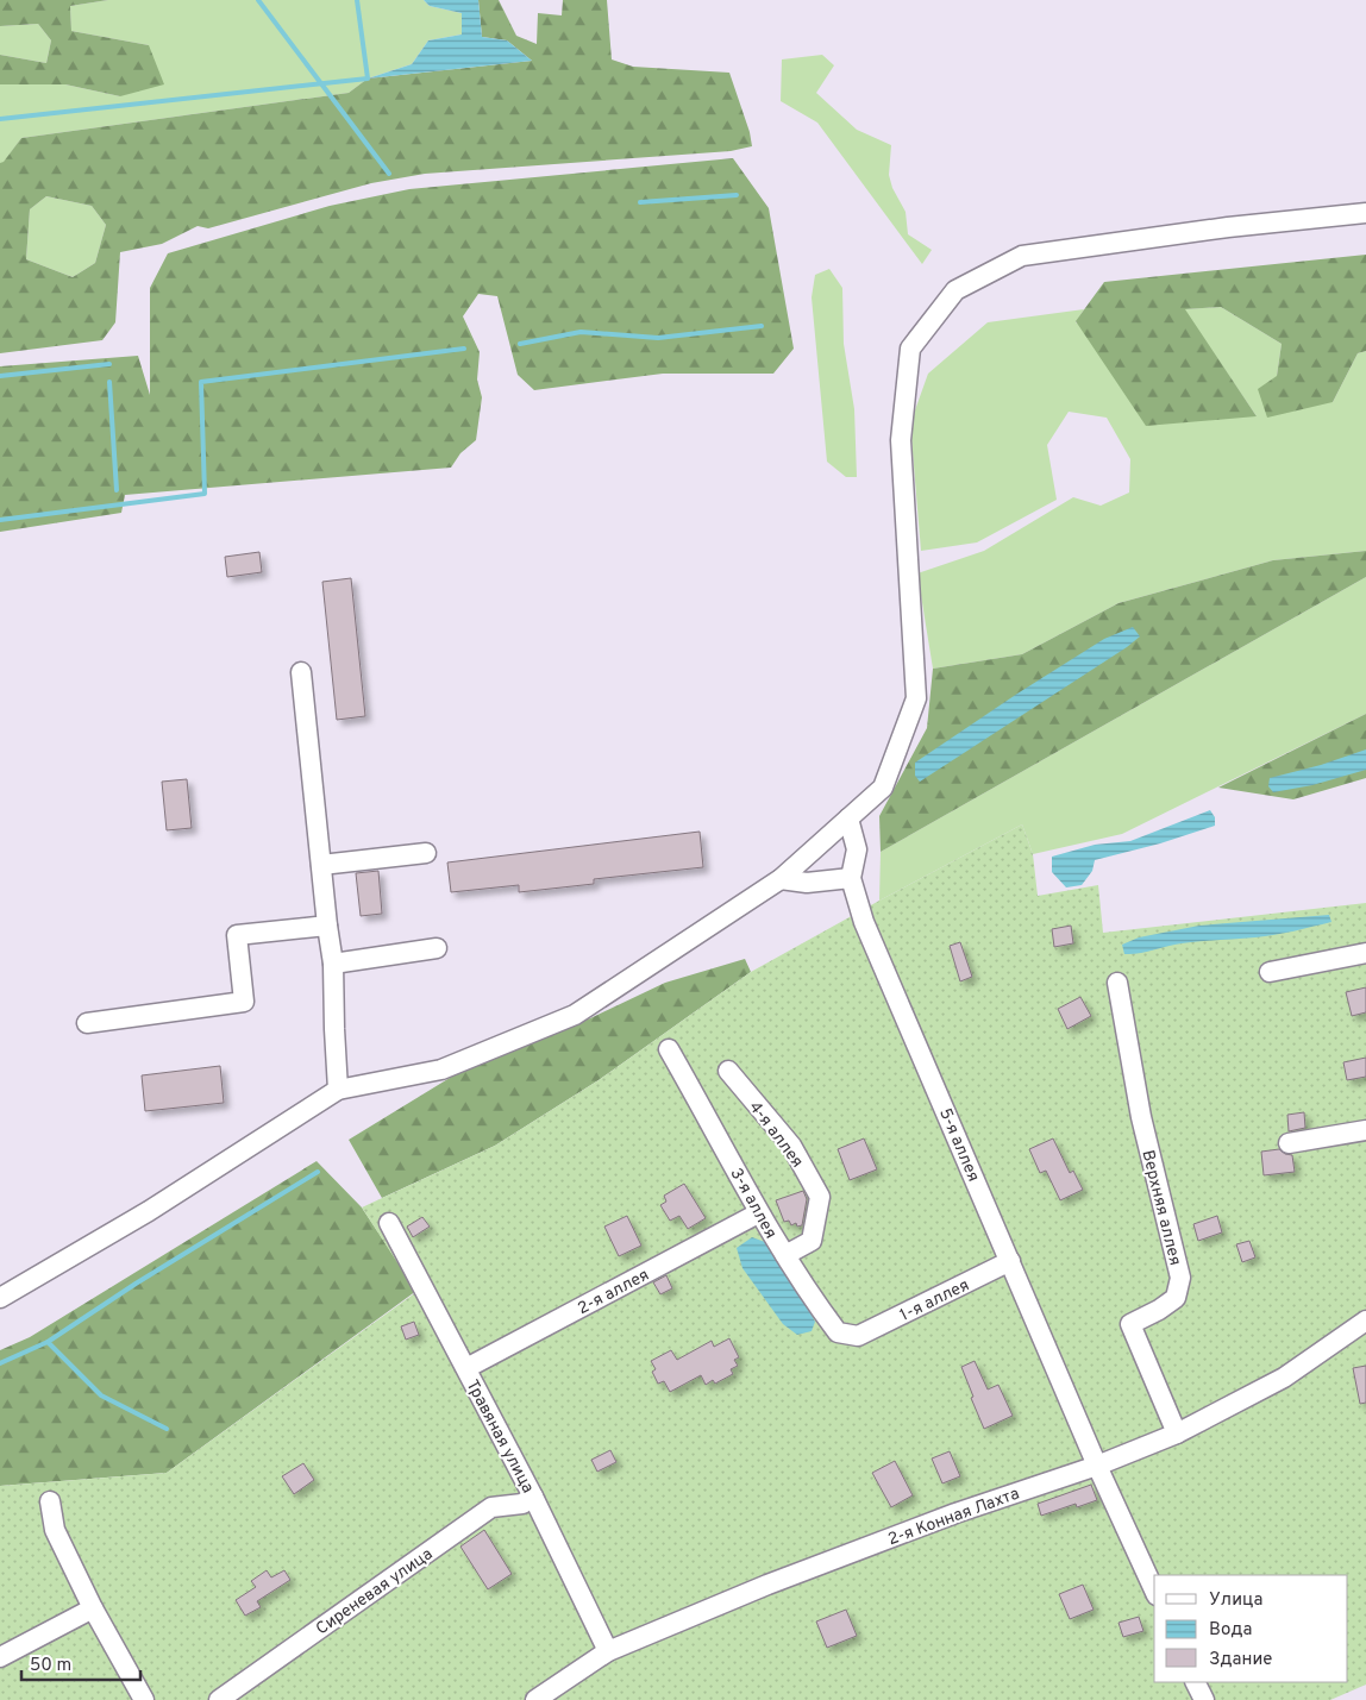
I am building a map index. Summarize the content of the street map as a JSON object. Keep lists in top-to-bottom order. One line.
{"streets":{"street":["4-я аллея","5-я аллея","3-я аллея","Верхняя аллея","2-я аллея","1-я аллея","Травяная улица","2-я Конная Лахта","Сиреневая улица"]},"crossings":[["4-я аллея","3-я аллея"],["5-я аллея","1-я аллея"],["5-я аллея","2-я Конная Лахта"],["3-я аллея","2-я аллея"],["3-я аллея","1-я аллея"],["Верхняя аллея","2-я Конная Лахта"],["2-я аллея","Травяная улица"],["Травяная улица","2-я Конная Лахта"],["Травяная улица","Сиреневая улица"]],"legend":["Улица","Вода","Здание"],"scale_bar":"50 m"}
